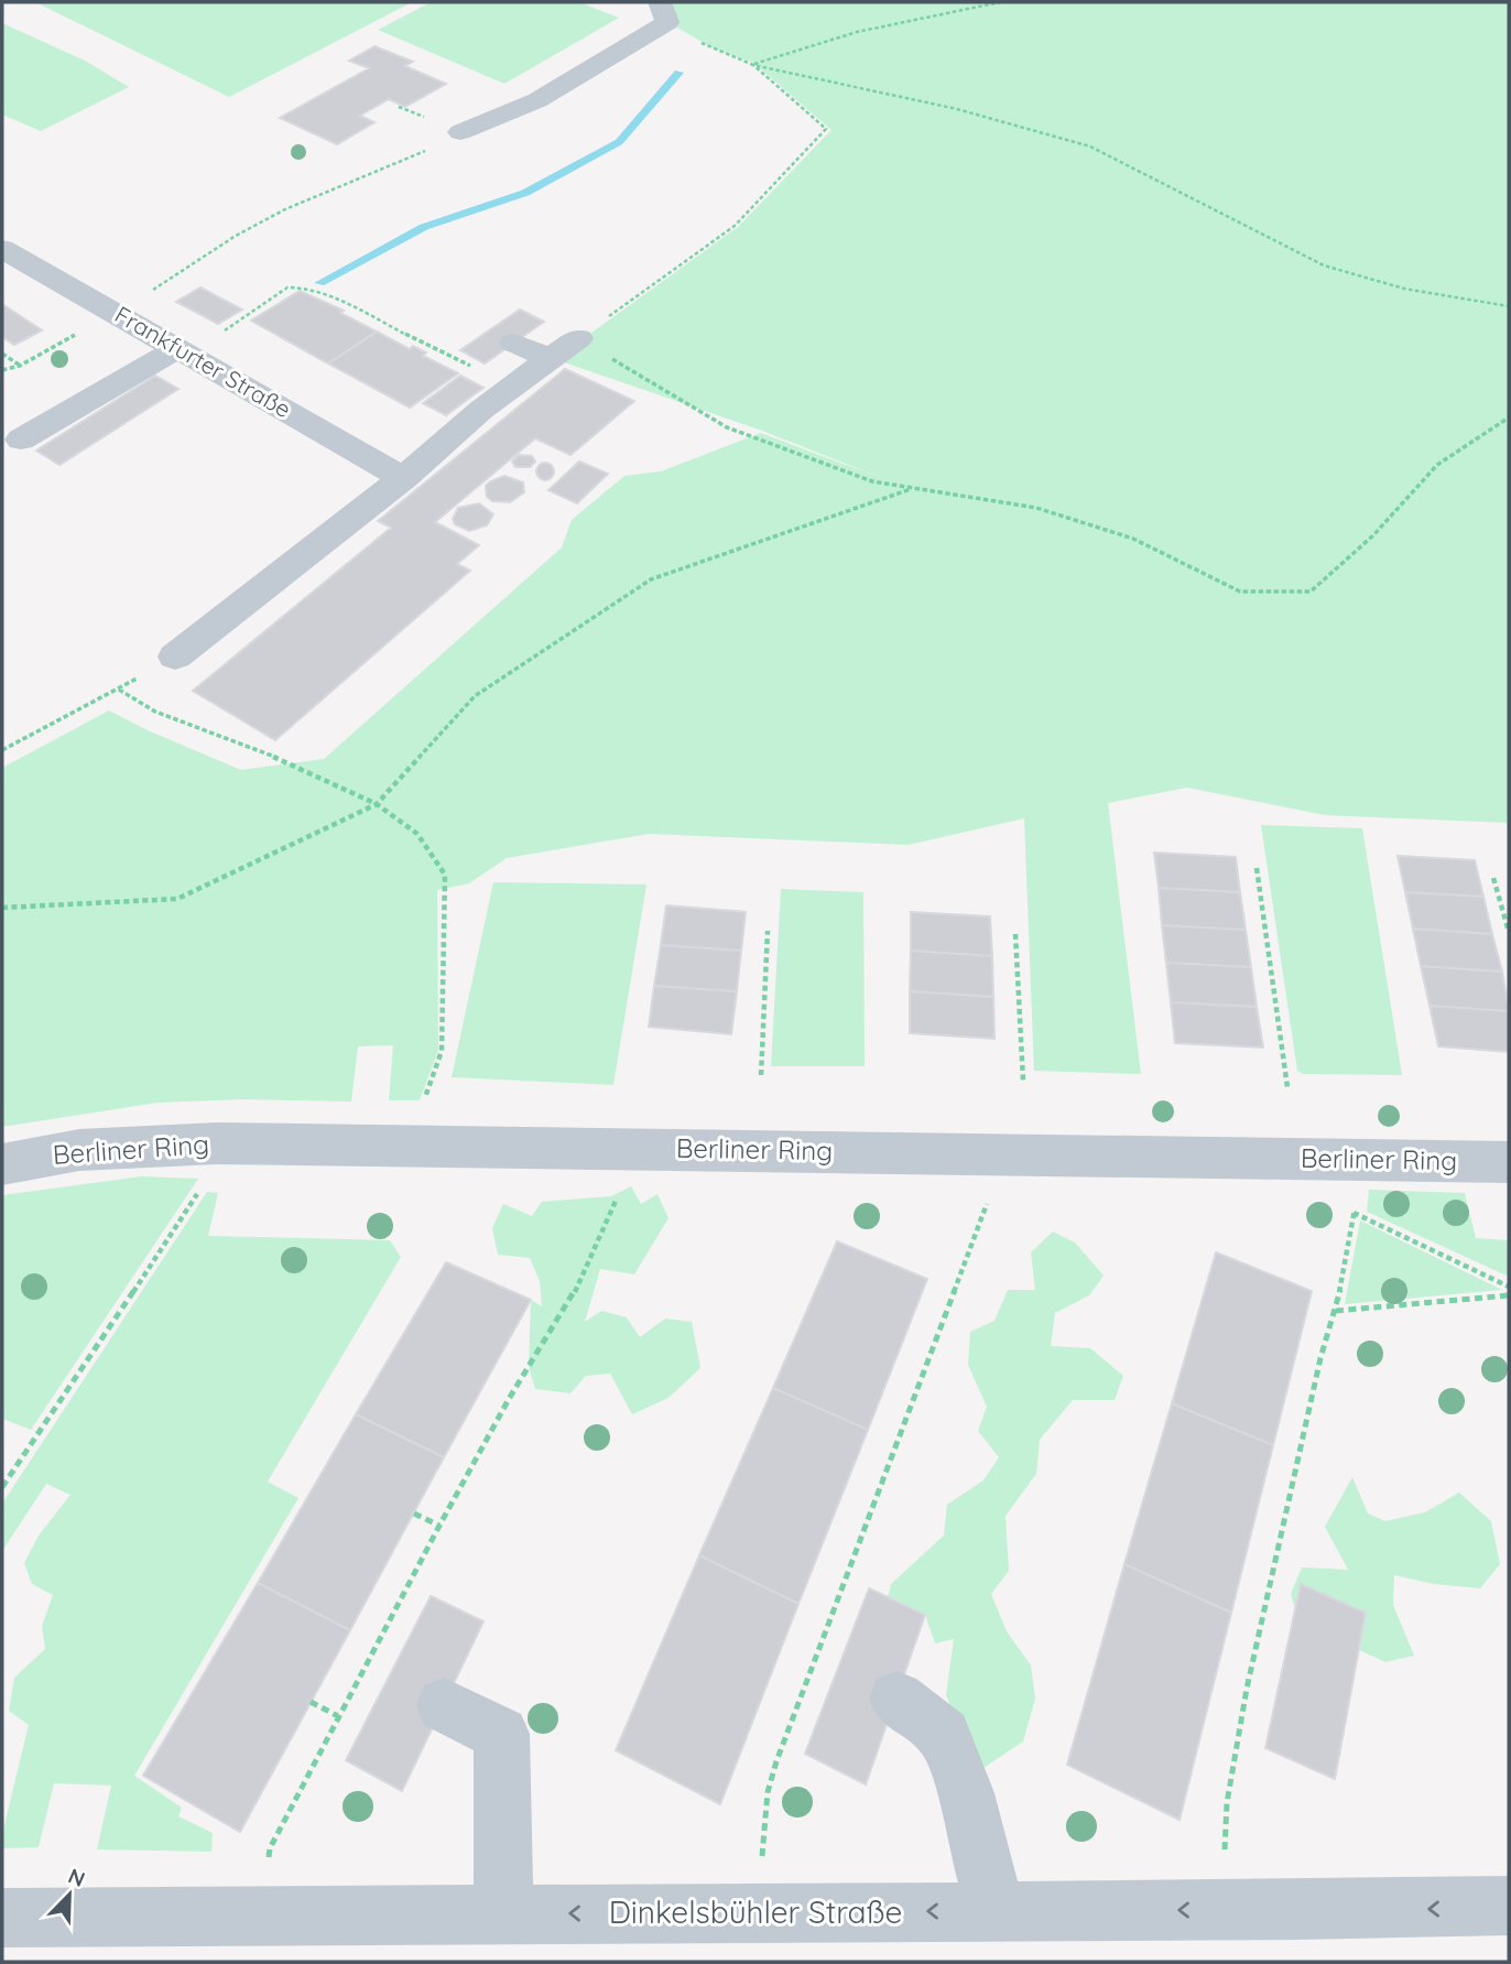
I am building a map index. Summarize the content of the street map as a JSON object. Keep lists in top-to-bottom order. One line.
{"streets":{"street":["Frankfurter Straße","Berliner Ring","Dinkelsbühler Straße"]},"one_way":["Dinkelsbühler Straße"],"north":"top right"}
